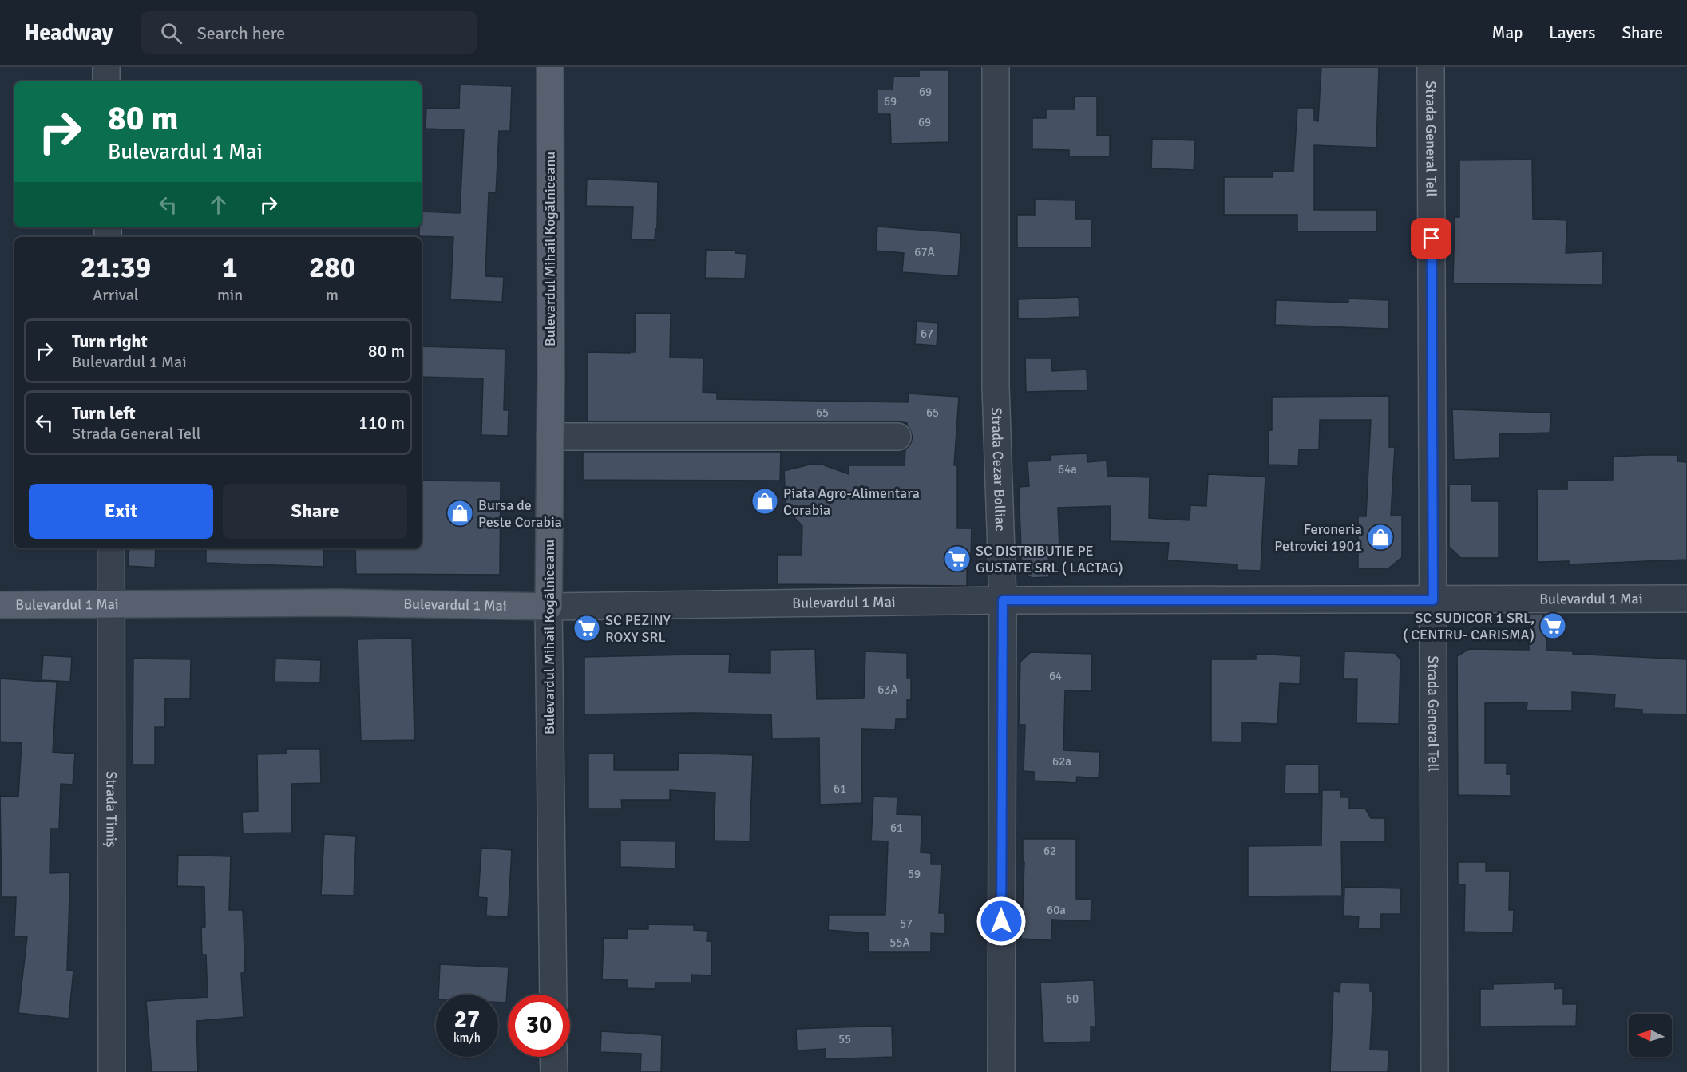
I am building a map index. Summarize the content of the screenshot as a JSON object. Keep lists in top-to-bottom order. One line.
{"streets":{"main road":["Bulevardul Mihail Kogălniceanu","Bulevardul 1 Mai"],"street":["Strada General Tell","Strada Cezar Bolliac","Strada Timiș"]},"crossings":[["Strada General Tell","Bulevardul 1 Mai"],["Bulevardul Mihail Kogălniceanu","Bulevardul 1 Mai"],["Strada Cezar Bolliac","Bulevardul 1 Mai"],["Bulevardul 1 Mai","Strada Timiș"]],"places":{"shop":["Piata Agro-Alimentara Corabia","Bursa de Peste Corabia","Feroneria Petrovici 1901"],"supermarket":["SC DISTRIBUTIE PE GUSTATE SRL ( LACTAG)","SC SUDICOR 1 SRL, ( CENTRU- CARISMA)","SC PEZINY ROXY SRL"]},"house_numbers":["69","69","69","67A","67","65","65","64a","64","63A","62a","61","61","62","59","60a","57","55A","60","55"],"north":"left","page":{"header":"Headway","search":"Search here","nav":["Map","Layers","Share"],"turn":["80 m","Bulevardul 1 Mai"],"eta":["21:39","Arrival","1","min","280","m"],"list":[{"name":"Turn right","note":"Bulevardul 1 Mai","value":"80 m"},{"name":"Turn left","note":"Strada General Tell","value":"110 m"}],"buttons":["Exit","Share"],"speed":"27 km/h","limit":"30"}}
